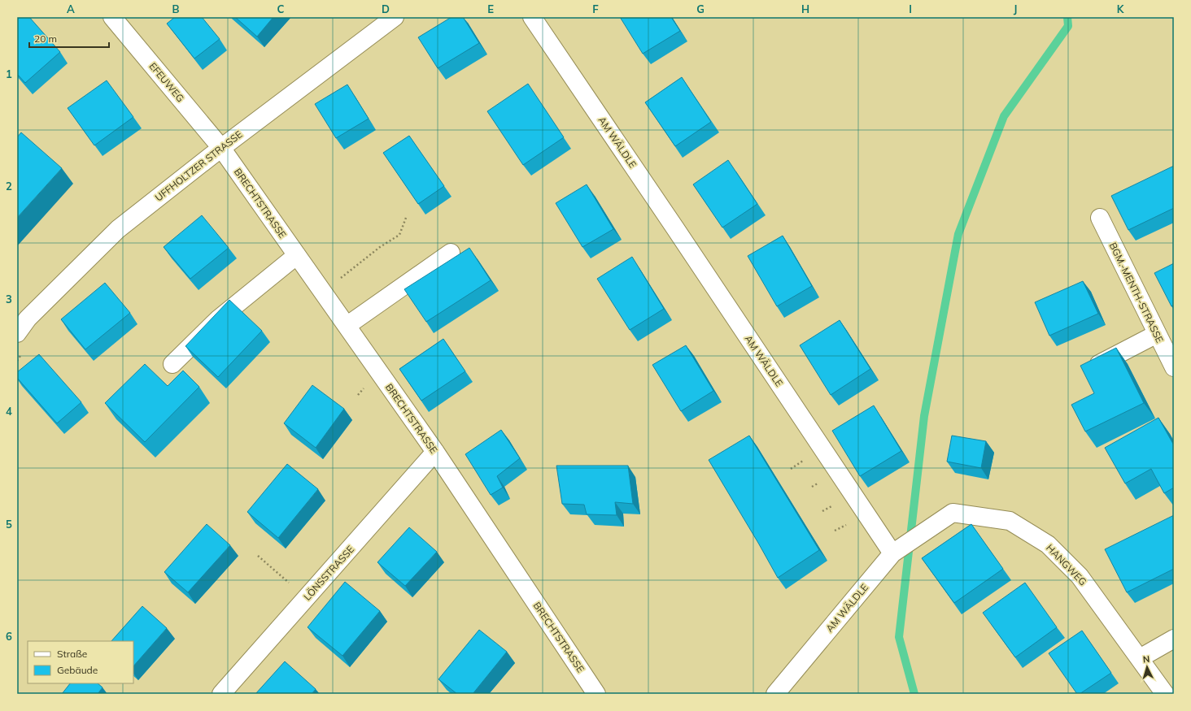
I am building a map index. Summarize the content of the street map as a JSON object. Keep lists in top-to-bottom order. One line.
{"streets":{"street":["EFEUWEG","AM WÄLDLE","UFFHOLTZER STRASSE","BRECHTSTRASSE","BGM.-MENTH-STRASSE","HANGWEG","LÖNSSTRASSE"]},"crossings":[["EFEUWEG","UFFHOLTZER STRASSE"],["EFEUWEG","BRECHTSTRASSE"],["AM WÄLDLE","HANGWEG"],["UFFHOLTZER STRASSE","BRECHTSTRASSE"],["BRECHTSTRASSE","LÖNSSTRASSE"]],"legend":["Straße","Gebäude"],"scale_bar":"20 m","north":"top","grid":{"columns":["A","B","C","D","E","F","G","H","I","J","K"],"rows":["1","2","3","4","5","6"]}}
